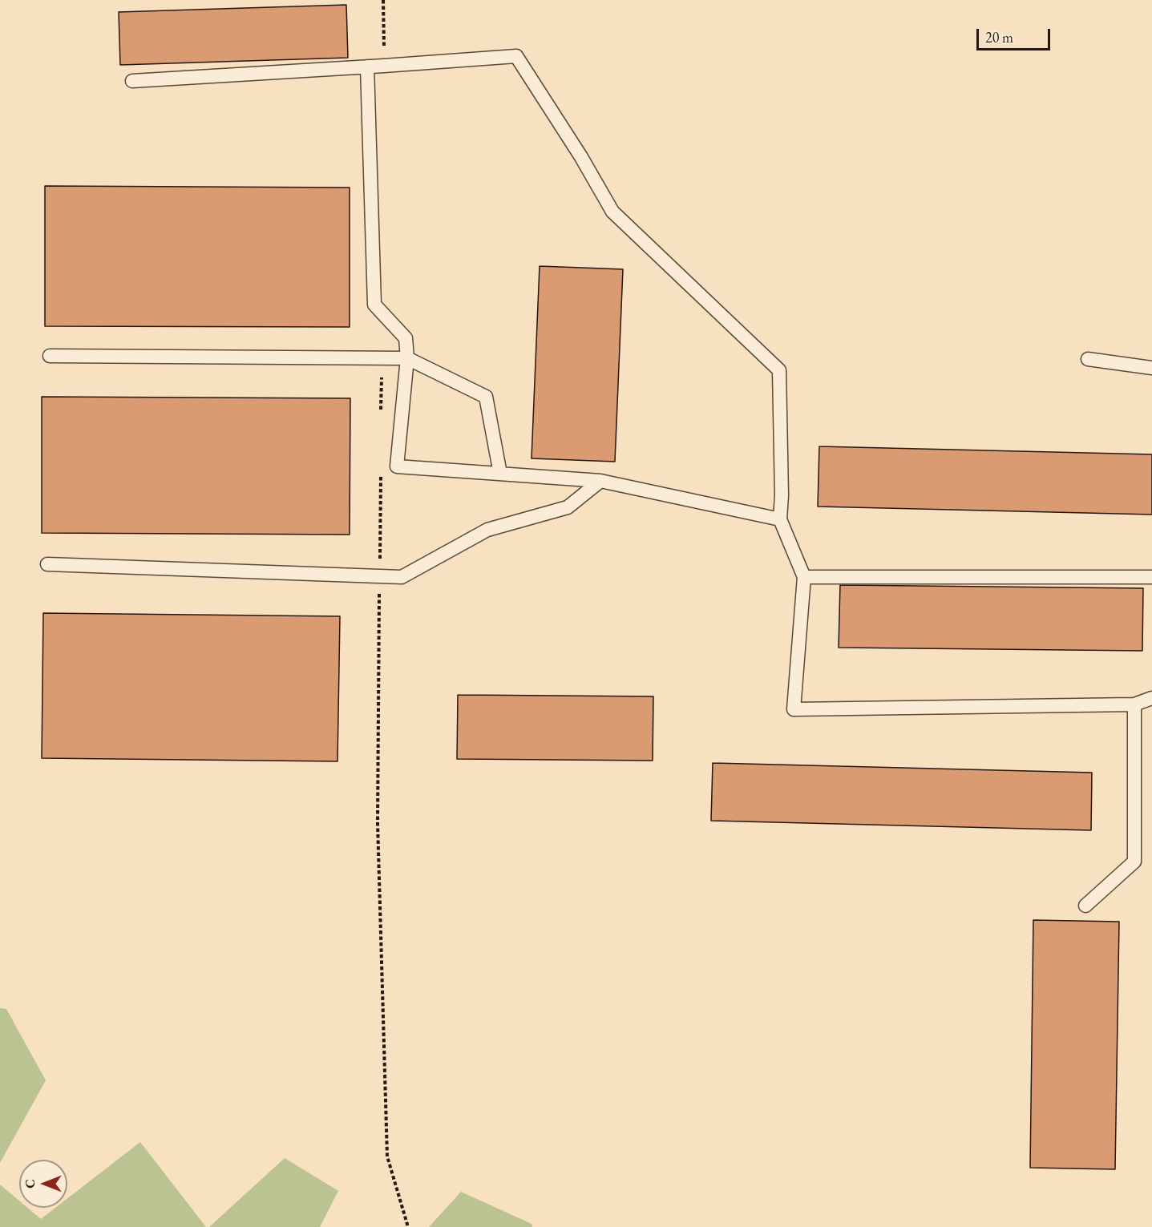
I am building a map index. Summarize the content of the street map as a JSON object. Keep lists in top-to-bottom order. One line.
{"scale_bar":"20 m","north":"left"}
